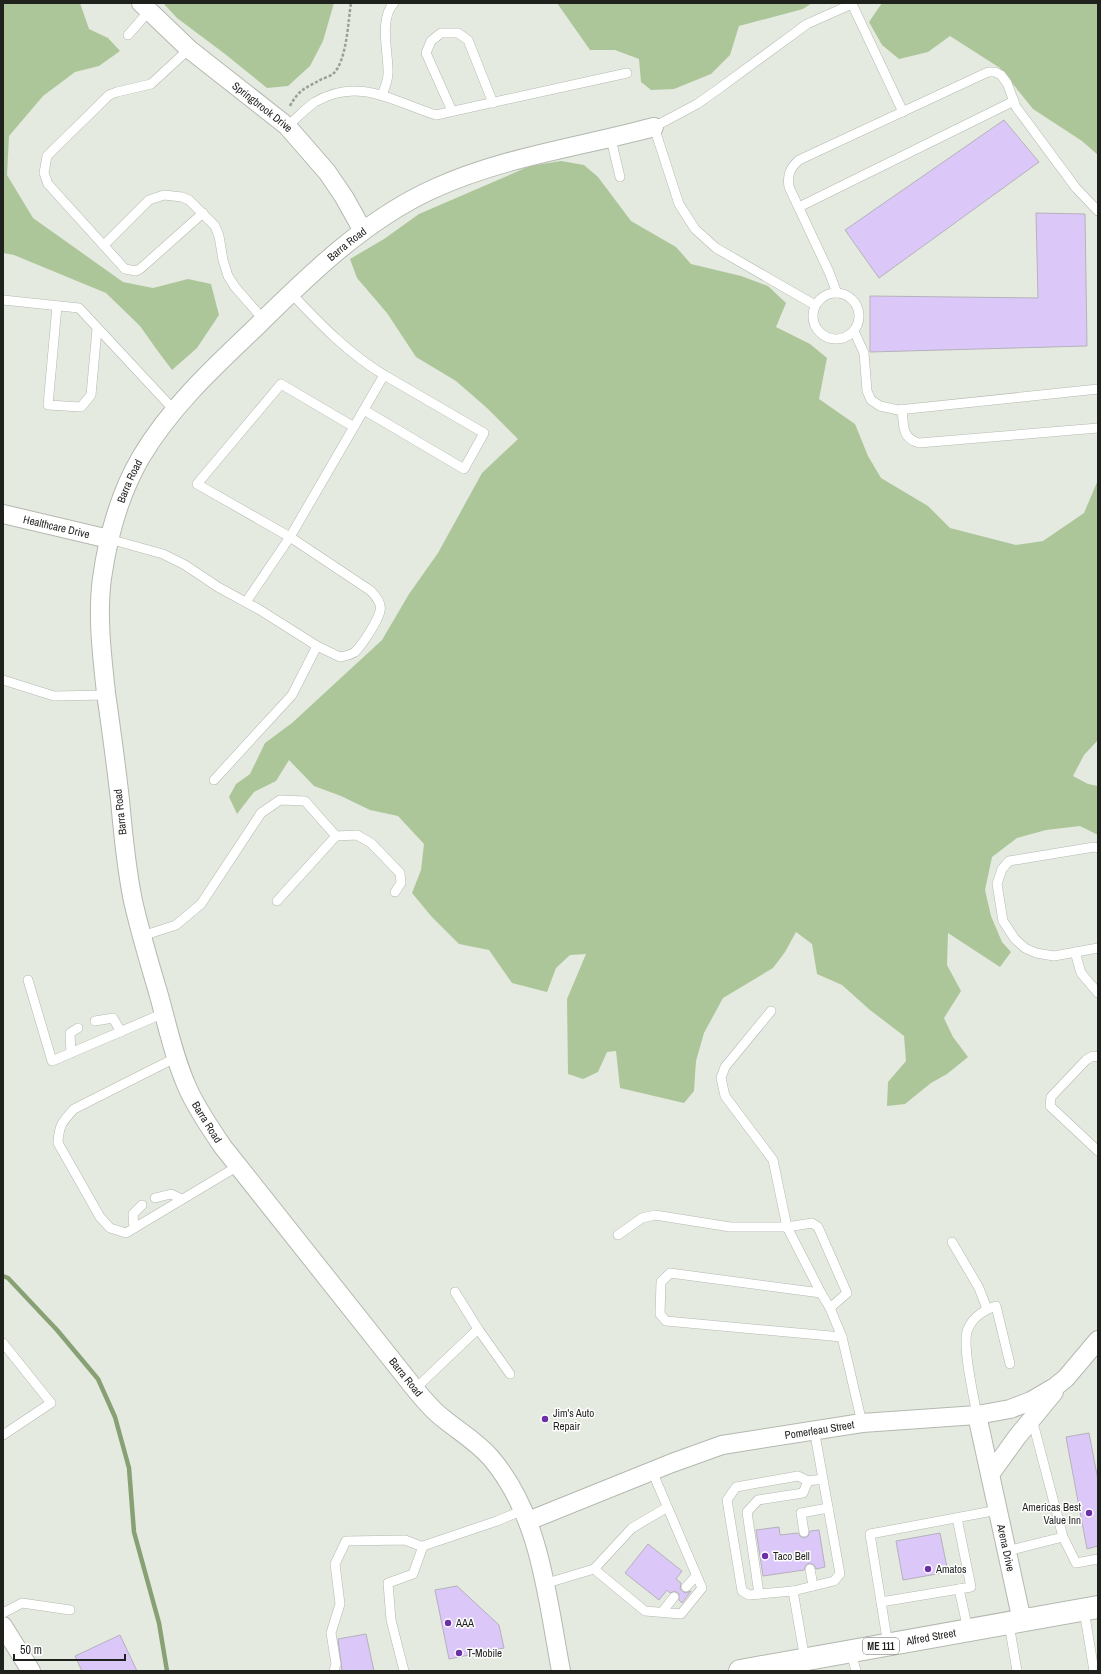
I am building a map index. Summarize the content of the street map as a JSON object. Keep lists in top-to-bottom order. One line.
{"streets":{"main road":["Alfred Street","ME 111"],"street":["Springbrook Drive","Barra Road","Healthcare Drive","Pomerleau Street","Arena Drive"]},"crossings":[["Springbrook Drive","Barra Road"],["Barra Road","Healthcare Drive"],["Barra Road","Pomerleau Street"],["Pomerleau Street","Arena Drive"],["Arena Drive","Alfred Street"]],"places":["Jim's Auto Repair","Americas Best Value Inn","Taco Bell","Amatos","AAA","T-Mobile"],"scale_bar":"50 m"}
